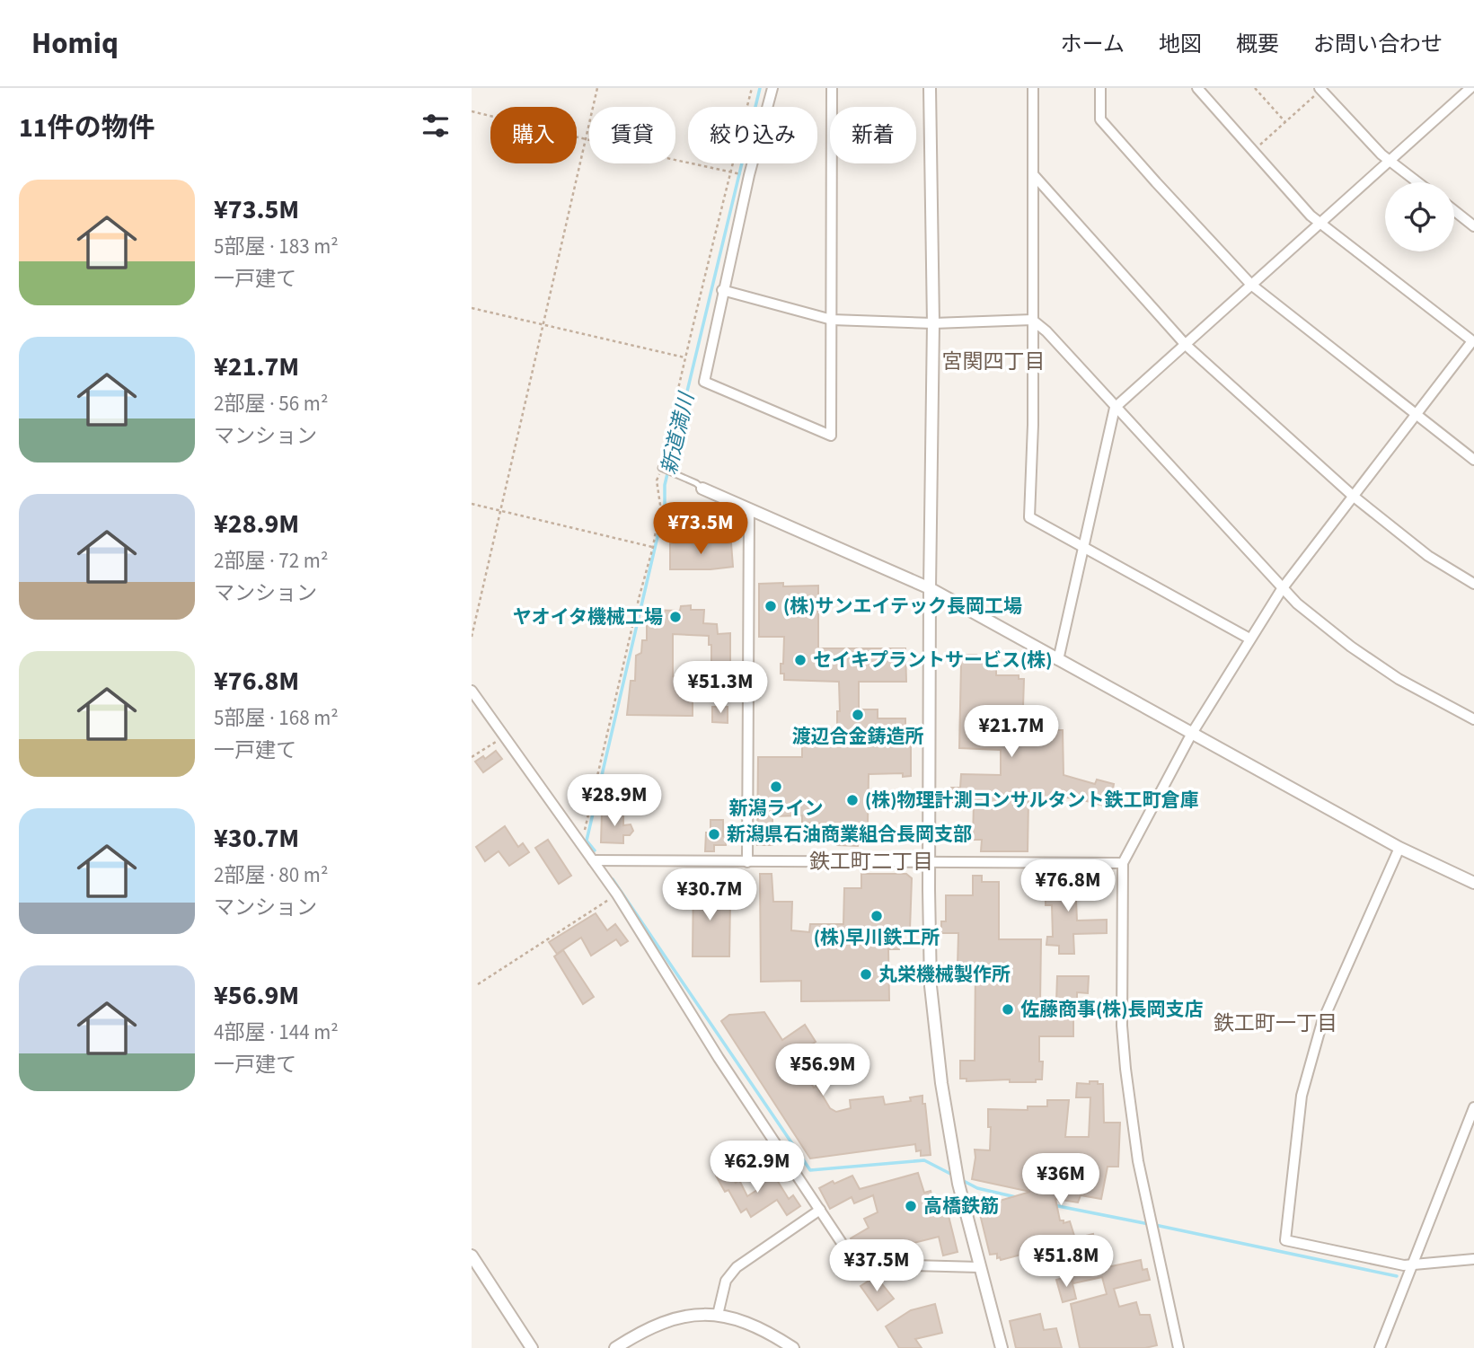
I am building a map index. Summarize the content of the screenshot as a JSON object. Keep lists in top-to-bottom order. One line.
{"districts":["宮関四丁目","鉄工町二丁目","鉄工町一丁目"],"water":["新道満川"],"places":["(株)サンエイテック長岡工場","ヤオイタ機械工場","セイキプラントサービス(株)","渡辺合金鋳造所","新潟ライン","(株)物理計測コンサルタント鉄工町倉庫","新潟県石油商業組合長岡支部","(株)早川鉄工所","丸栄機械製作所","佐藤商事(株)長岡支店","高橋鉄筋"],"page":{"header":"Homiq","nav":["ホーム","地図","概要","お問い合わせ"],"heading":"11件の物件","chip":["購入","賃貸","絞り込み","新着"],"list":[{"name":"¥73.5M","note":"5部屋 · 183 m² · 一戸建て"},{"name":"¥21.7M","note":"2部屋 · 56 m² · マンション"},{"name":"¥28.9M","note":"2部屋 · 72 m² · マンション"},{"name":"¥76.8M","note":"5部屋 · 168 m² · 一戸建て"},{"name":"¥30.7M","note":"2部屋 · 80 m² · マンション"},{"name":"¥56.9M","note":"4部屋 · 144 m² · 一戸建て"}],"price":["¥73.5M","¥51.3M","¥21.7M","¥28.9M","¥76.8M","¥30.7M","¥56.9M","¥62.9M","¥36M","¥51.8M","¥37.5M"]}}
